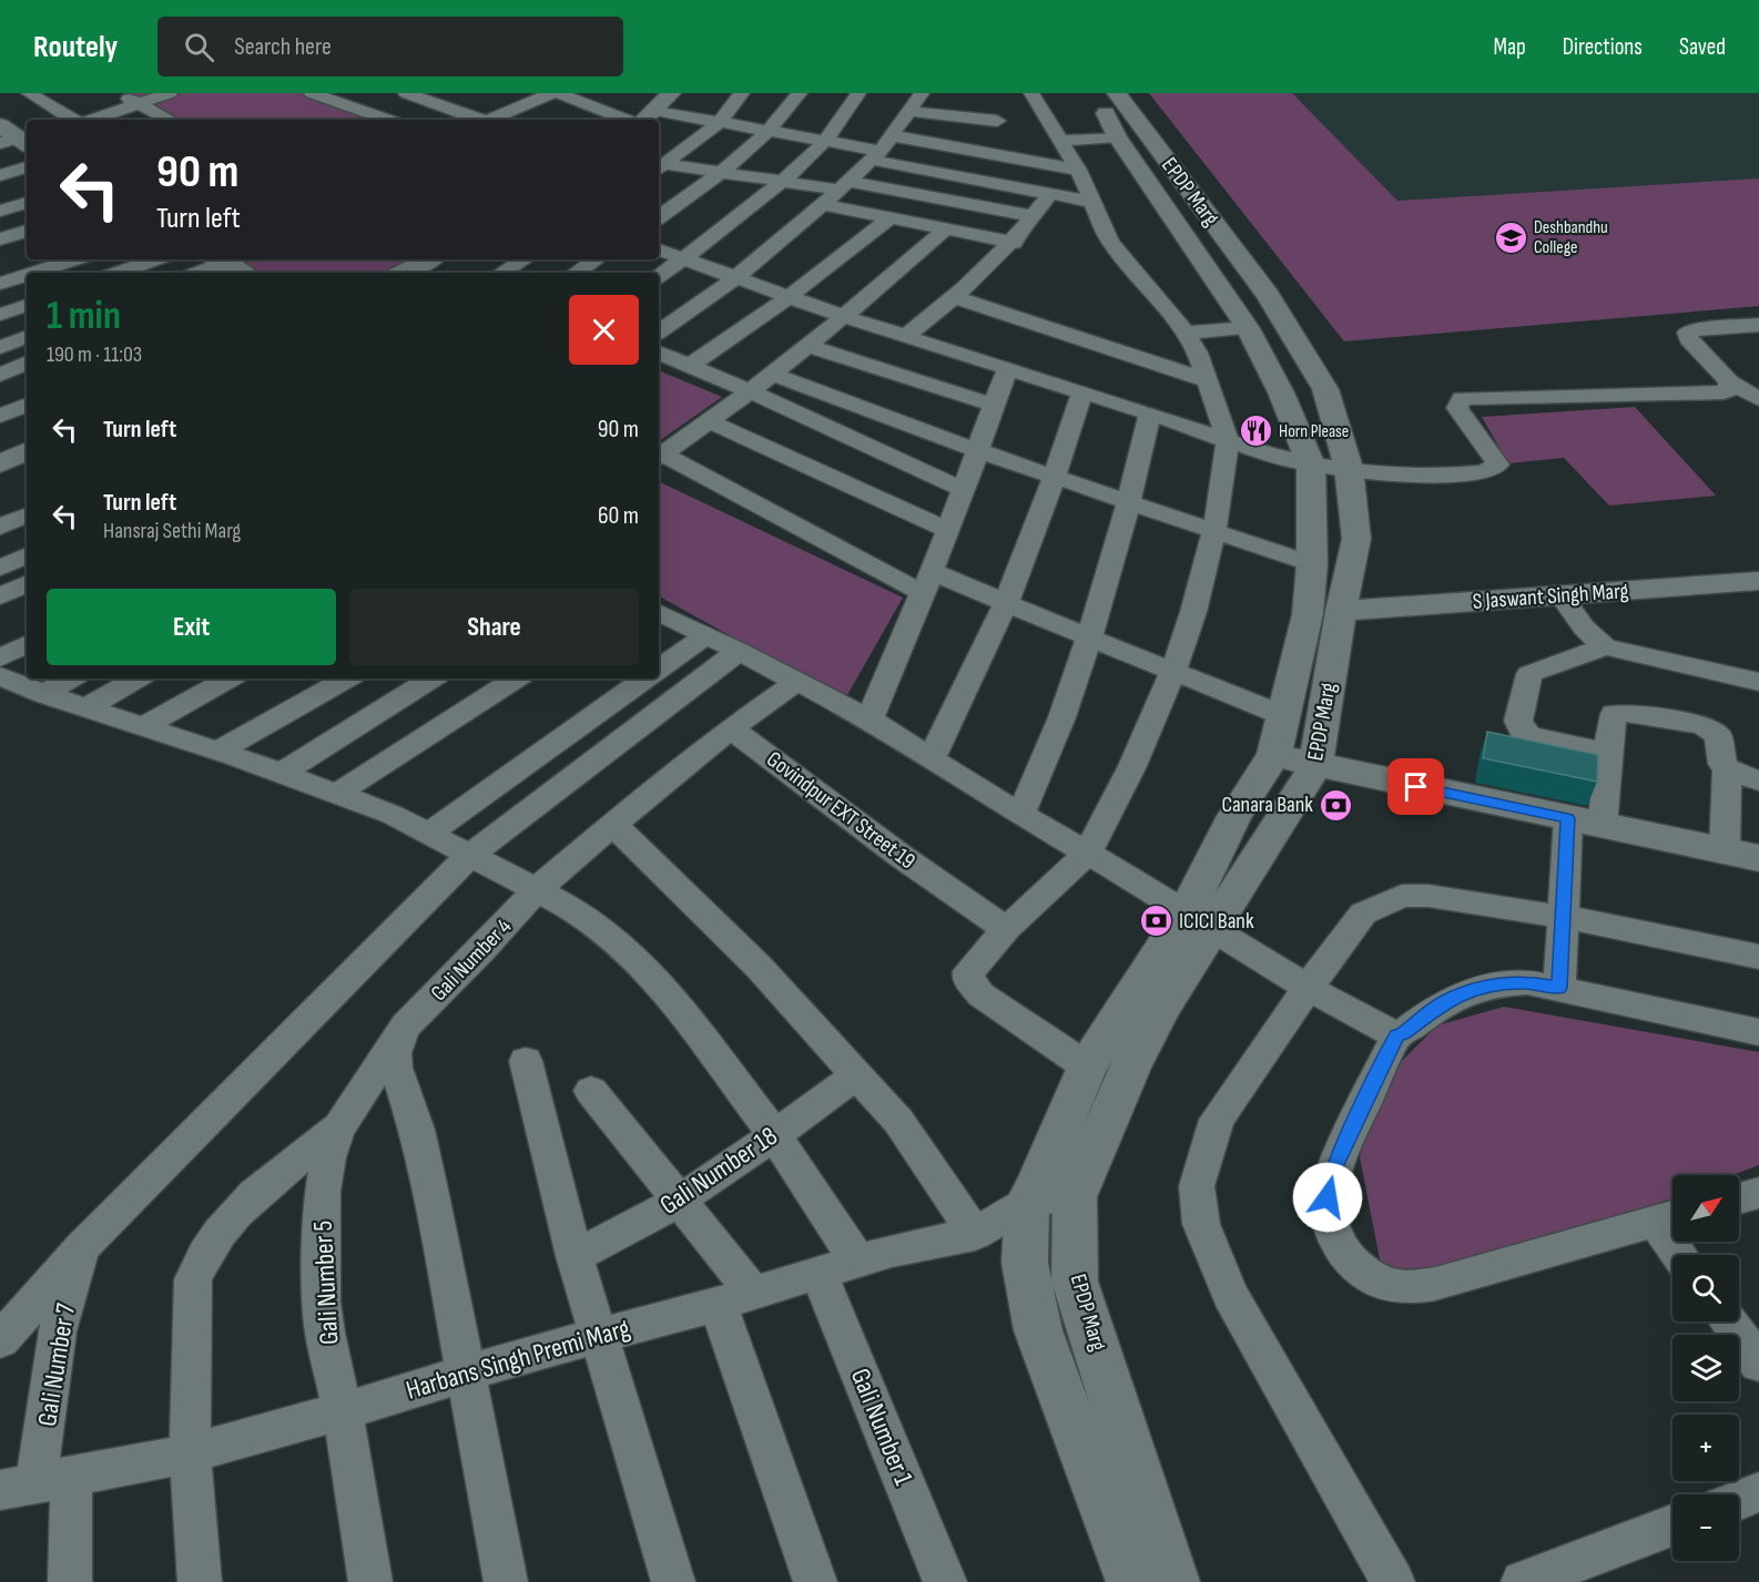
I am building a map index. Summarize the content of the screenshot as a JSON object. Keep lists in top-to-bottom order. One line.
{"streets":{"main road":["EPDP Marg","S Jaswant Singh Marg"],"street":["Govindpur EXT Street 19","Gali Number 4","Gali Number 18","Gali Number 5","Harbans Singh Premi Marg","Gali Number 7","Gali Number 1"]},"crossings":[["EPDP Marg","S Jaswant Singh Marg"],["EPDP Marg","Harbans Singh Premi Marg"],["Govindpur EXT Street 19","Gali Number 4"],["Gali Number 4","Gali Number 5"],["Gali Number 5","Harbans Singh Premi Marg"],["Harbans Singh Premi Marg","Gali Number 7"],["Harbans Singh Premi Marg","Gali Number 1"]],"places":{"school or university":["Deshbandhu College"],"restaurant":["Horn Please"],"bank":["Canara Bank","ICICI Bank"]},"north":"top right","page":{"header":"Routely","search":"Search here","nav":["Map","Directions","Saved"],"turn":["90 m","Turn left"],"heading":["1 min","190 m · 11:03"],"list":[{"name":"Turn left","value":"90 m"},{"name":"Turn left","note":"Hansraj Sethi Marg","value":"60 m"}],"buttons":["Exit","Share"],"map_buttons":["+","−"]}}
